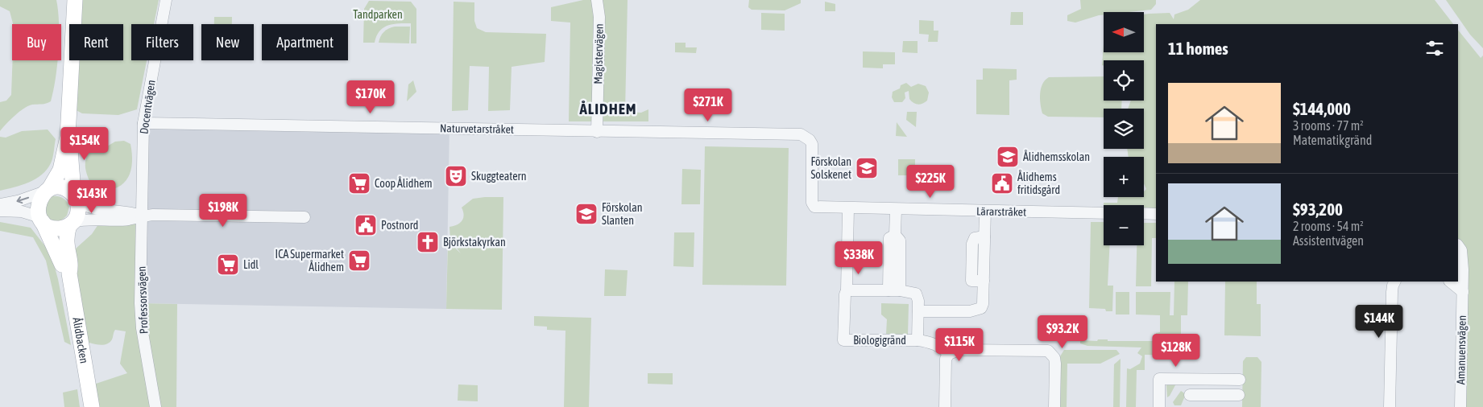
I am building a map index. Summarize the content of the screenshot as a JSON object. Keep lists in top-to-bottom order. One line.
{"streets":{"main road":["Ålidbacken"],"street":["Magistervägen","Docentvägen","Naturvetarstråket","Lärarstråket","Professorsvägen","Biologigränd","Amanuensvägen"]},"crossings":[["Magistervägen","Naturvetarstråket"],["Docentvägen","Naturvetarstråket"],["Docentvägen","Professorsvägen"],["Naturvetarstråket","Lärarstråket"],["Lärarstråket","Biologigränd"]],"districts":["ÅLIDHEM"],"parks":["Tandparken"],"places":{"school or university":["Ålidhemsskolan","Förskolan Solskenet","Förskolan Slanten"],"theatre":["Skuggteatern"],"supermarket":["Coop Ålidhem","ICA Supermarket Ålidhem","Lidl"],"public building":["Ålidhems fritidsgård","Postnord"],"church":["Björkstakyrkan"]},"north":"left","page":{"map_buttons":["+","−"],"chip":["Buy","Rent","Filters","New","Apartment"],"heading":"11 homes","list":[{"name":"$144,000","note":"3 rooms · 77 m² · Matematikgränd"},{"name":"$93,200","note":"2 rooms · 54 m² · Assistentvägen"}],"price":["$170K","$271K","$154K","$225K","$143K","$198K","$338K","$144K","$93.2K","$115K","$128K"]}}
